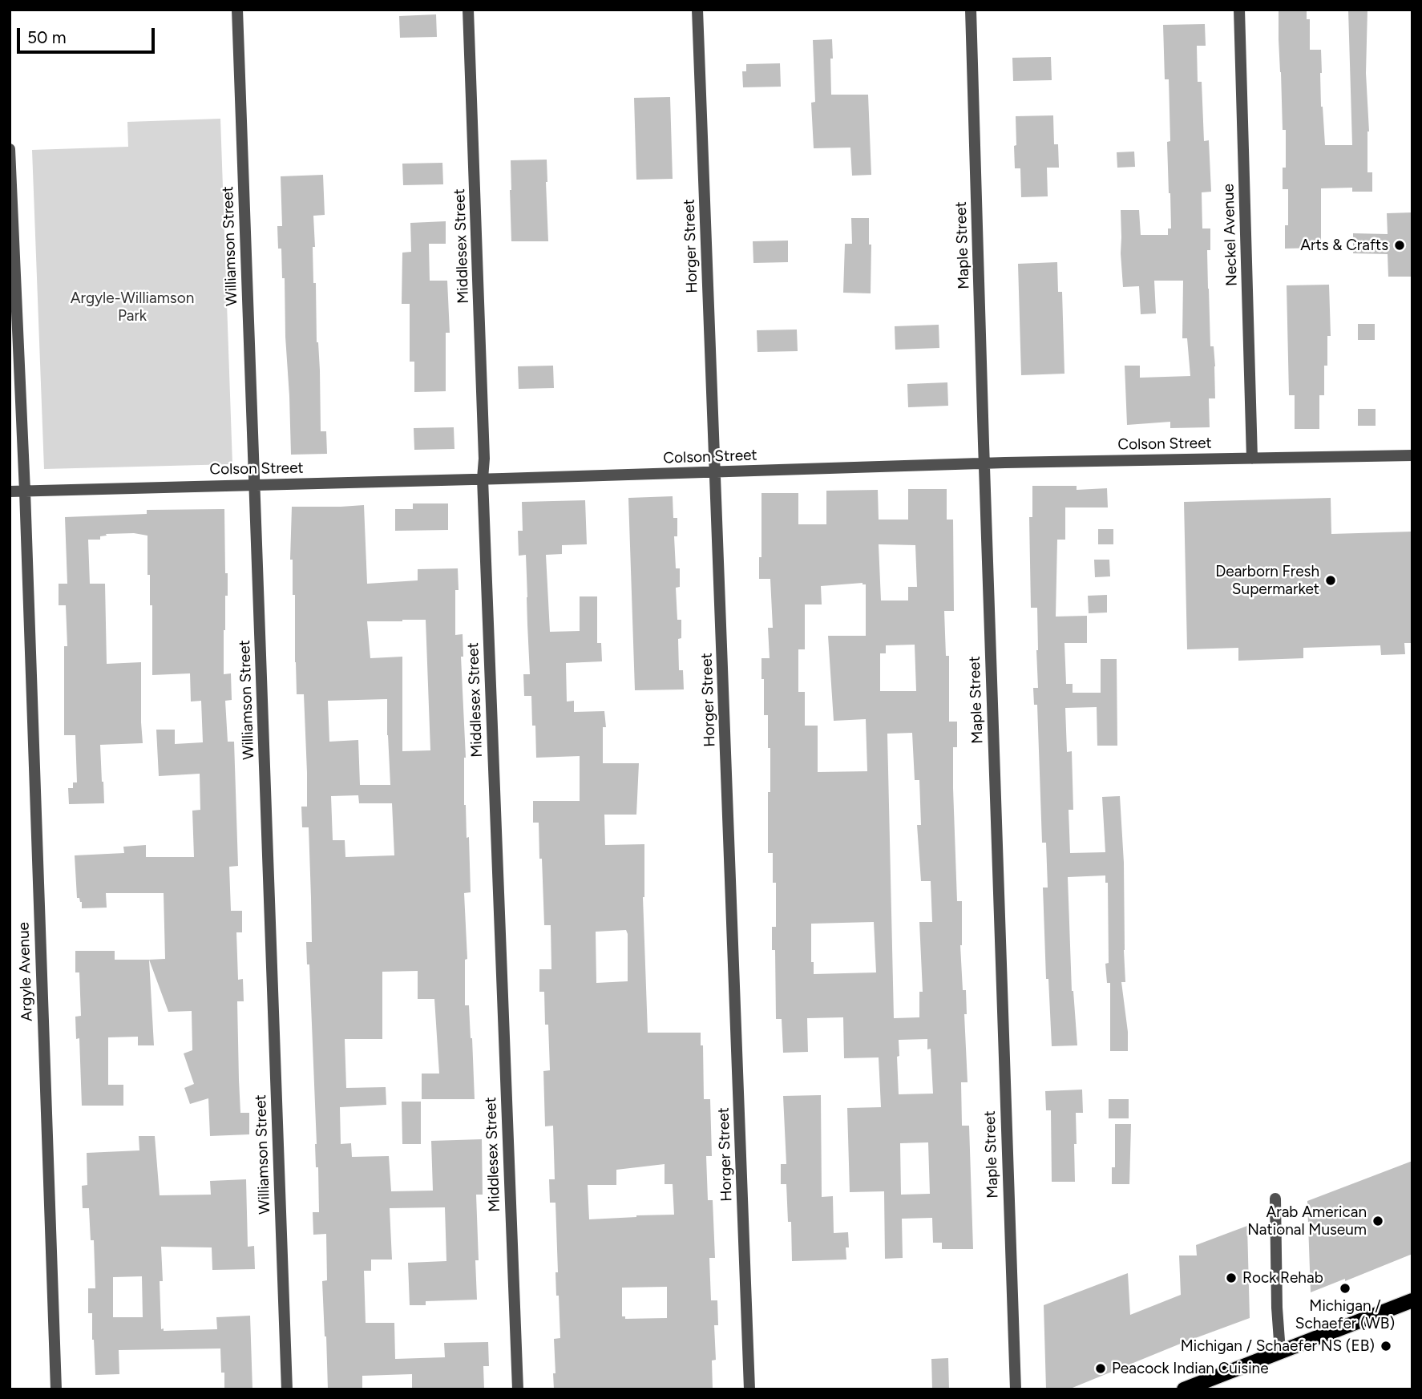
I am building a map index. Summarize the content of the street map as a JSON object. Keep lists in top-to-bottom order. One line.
{"streets":{"street":["Neckel Avenue","Maple Street","Williamson Street","Middlesex Street","Horger Street","Colson Street","Argyle Avenue"]},"crossings":[["Neckel Avenue","Colson Street"],["Maple Street","Colson Street"],["Williamson Street","Colson Street"],["Middlesex Street","Colson Street"],["Horger Street","Colson Street"],["Colson Street","Argyle Avenue"]],"parks":["Argyle-Williamson Park"],"places":["Arts & Crafts","Dearborn Fresh Supermarket","Arab American National Museum","Rock Rehab","Michigan / Schaefer (WB)","Michigan / Schaefer NS (EB)","Peacock Indian Cuisine"],"scale_bar":"50 m"}
